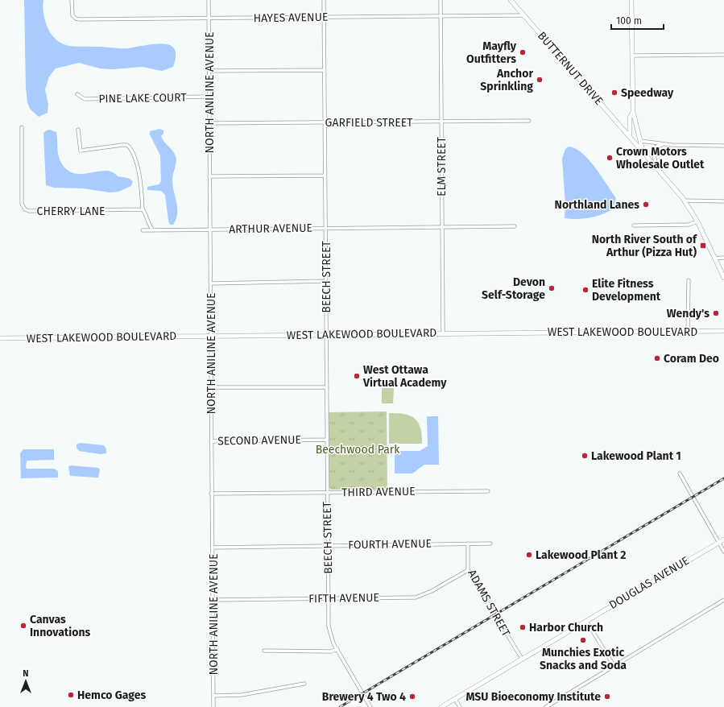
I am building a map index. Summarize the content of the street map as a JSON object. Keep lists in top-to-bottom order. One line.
{"streets":{"street":["HAYES AVENUE","BUTTERNUT DRIVE","NORTH ANILINE AVENUE","PINE LAKE COURT","GARFIELD STREET","ELM STREET","CHERRY LANE","ARTHUR AVENUE","BEECH STREET","WEST LAKEWOOD BOULEVARD","SECOND AVENUE","THIRD AVENUE","FOURTH AVENUE","DOUGLAS AVENUE","FIFTH AVENUE","ADAMS STREET"]},"crossings":[["HAYES AVENUE","BUTTERNUT DRIVE"],["HAYES AVENUE","NORTH ANILINE AVENUE"],["HAYES AVENUE","ELM STREET"],["HAYES AVENUE","BEECH STREET"],["NORTH ANILINE AVENUE","PINE LAKE COURT"],["NORTH ANILINE AVENUE","GARFIELD STREET"],["NORTH ANILINE AVENUE","ARTHUR AVENUE"],["NORTH ANILINE AVENUE","WEST LAKEWOOD BOULEVARD"],["NORTH ANILINE AVENUE","SECOND AVENUE"],["NORTH ANILINE AVENUE","THIRD AVENUE"],["NORTH ANILINE AVENUE","FOURTH AVENUE"],["NORTH ANILINE AVENUE","FIFTH AVENUE"],["GARFIELD STREET","ELM STREET"],["GARFIELD STREET","BEECH STREET"],["ELM STREET","ARTHUR AVENUE"],["ELM STREET","WEST LAKEWOOD BOULEVARD"],["ARTHUR AVENUE","BEECH STREET"],["BEECH STREET","WEST LAKEWOOD BOULEVARD"],["BEECH STREET","SECOND AVENUE"],["BEECH STREET","THIRD AVENUE"],["BEECH STREET","FOURTH AVENUE"],["BEECH STREET","FIFTH AVENUE"],["FOURTH AVENUE","ADAMS STREET"],["DOUGLAS AVENUE","ADAMS STREET"],["FIFTH AVENUE","ADAMS STREET"]],"parks":["Beechwood Park"],"places":{"other":["Mayfly Outfitters","Anchor Sprinkling","Speedway","Crown Motors Wholesale Outlet","Northland Lanes","Devon Self-Storage","Elite Fitness Development","Wendy's","Coram Deo","West Ottawa Virtual Academy","Lakewood Plant 1","Lakewood Plant 2","Canvas Innovations","Harbor Church","Munchies Exotic Snacks and Soda","Hemco Gages","Brewery 4 Two 4","MSU Bioeconomy Institute"],"transit":["North River South of Arthur (Pizza Hut)"]},"scale_bar":"100 m","north":"top"}
